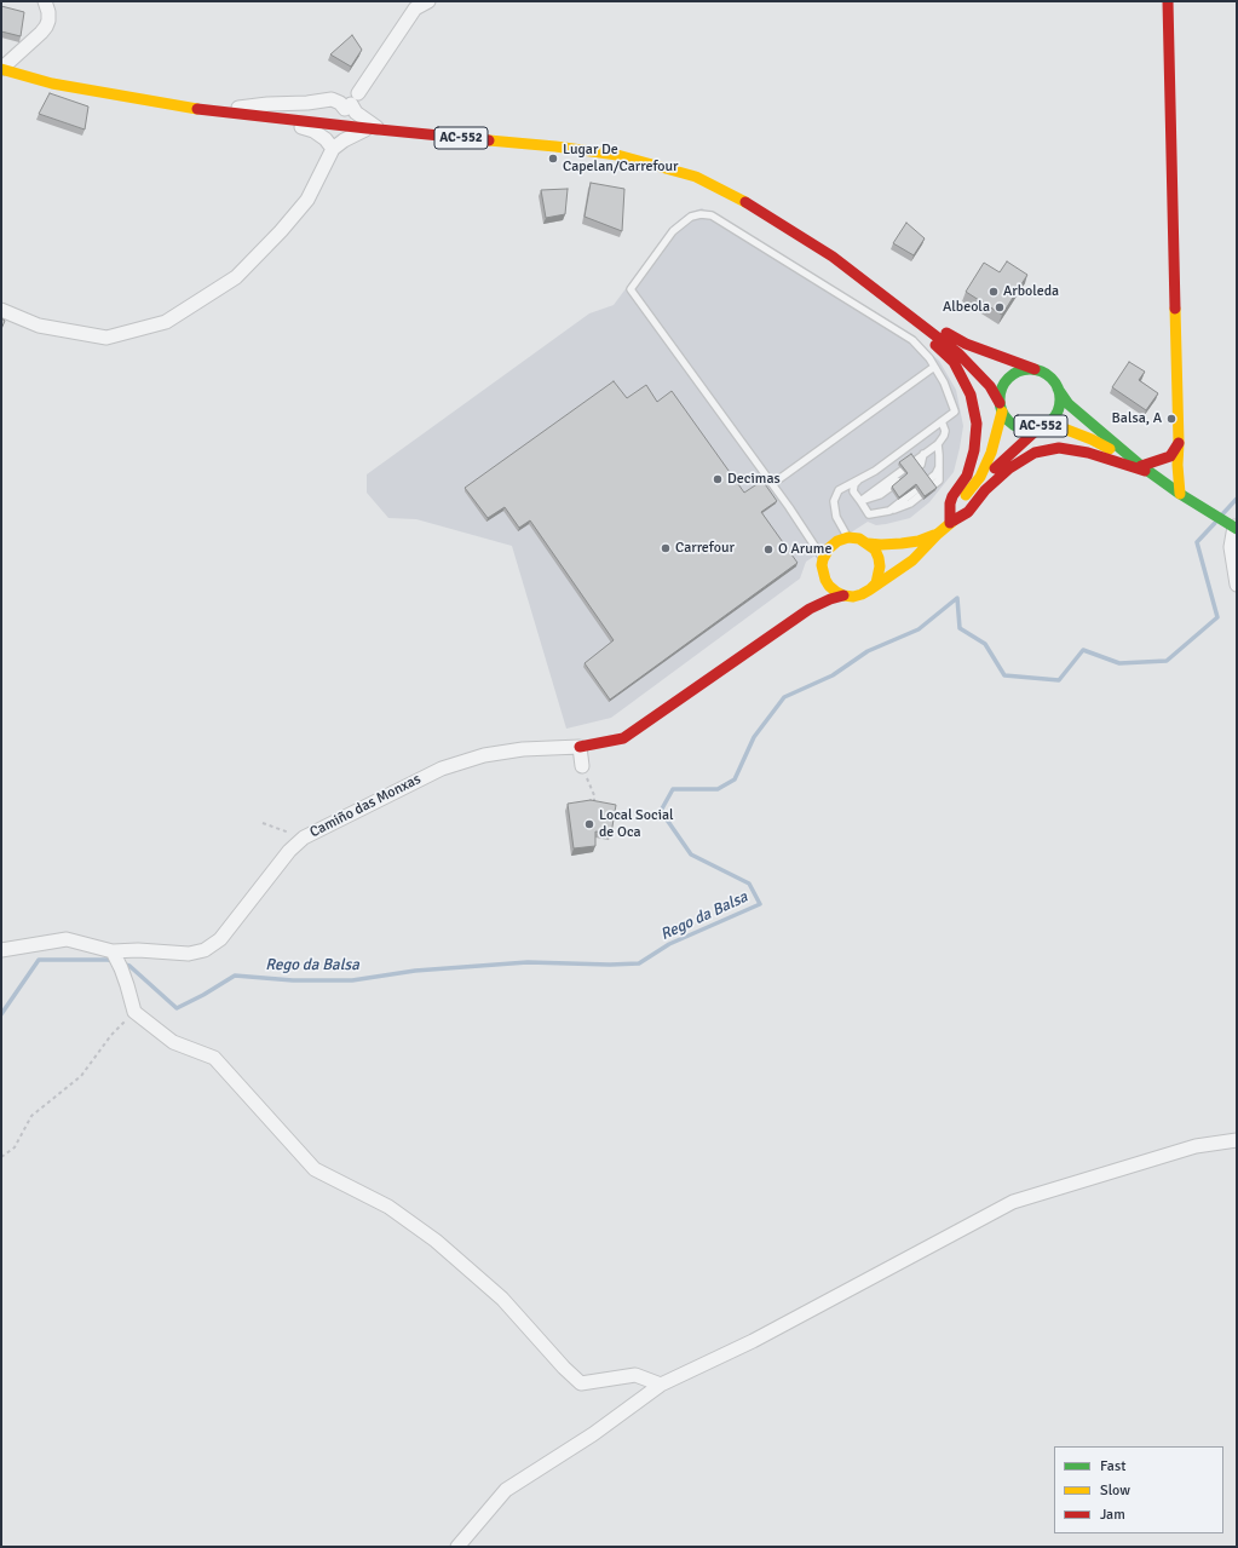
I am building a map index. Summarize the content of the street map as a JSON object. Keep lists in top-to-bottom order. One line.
{"streets":{"street":["AC-552","Camiño das Monxas"]},"water":["Rego da Balsa"],"places":["Lugar De Capelan/Carrefour","Arboleda","Albeola","Balsa, A","Decimas","Carrefour","O Arume","Local Social de Oca"],"legend":["Fast","Slow","Jam"]}
